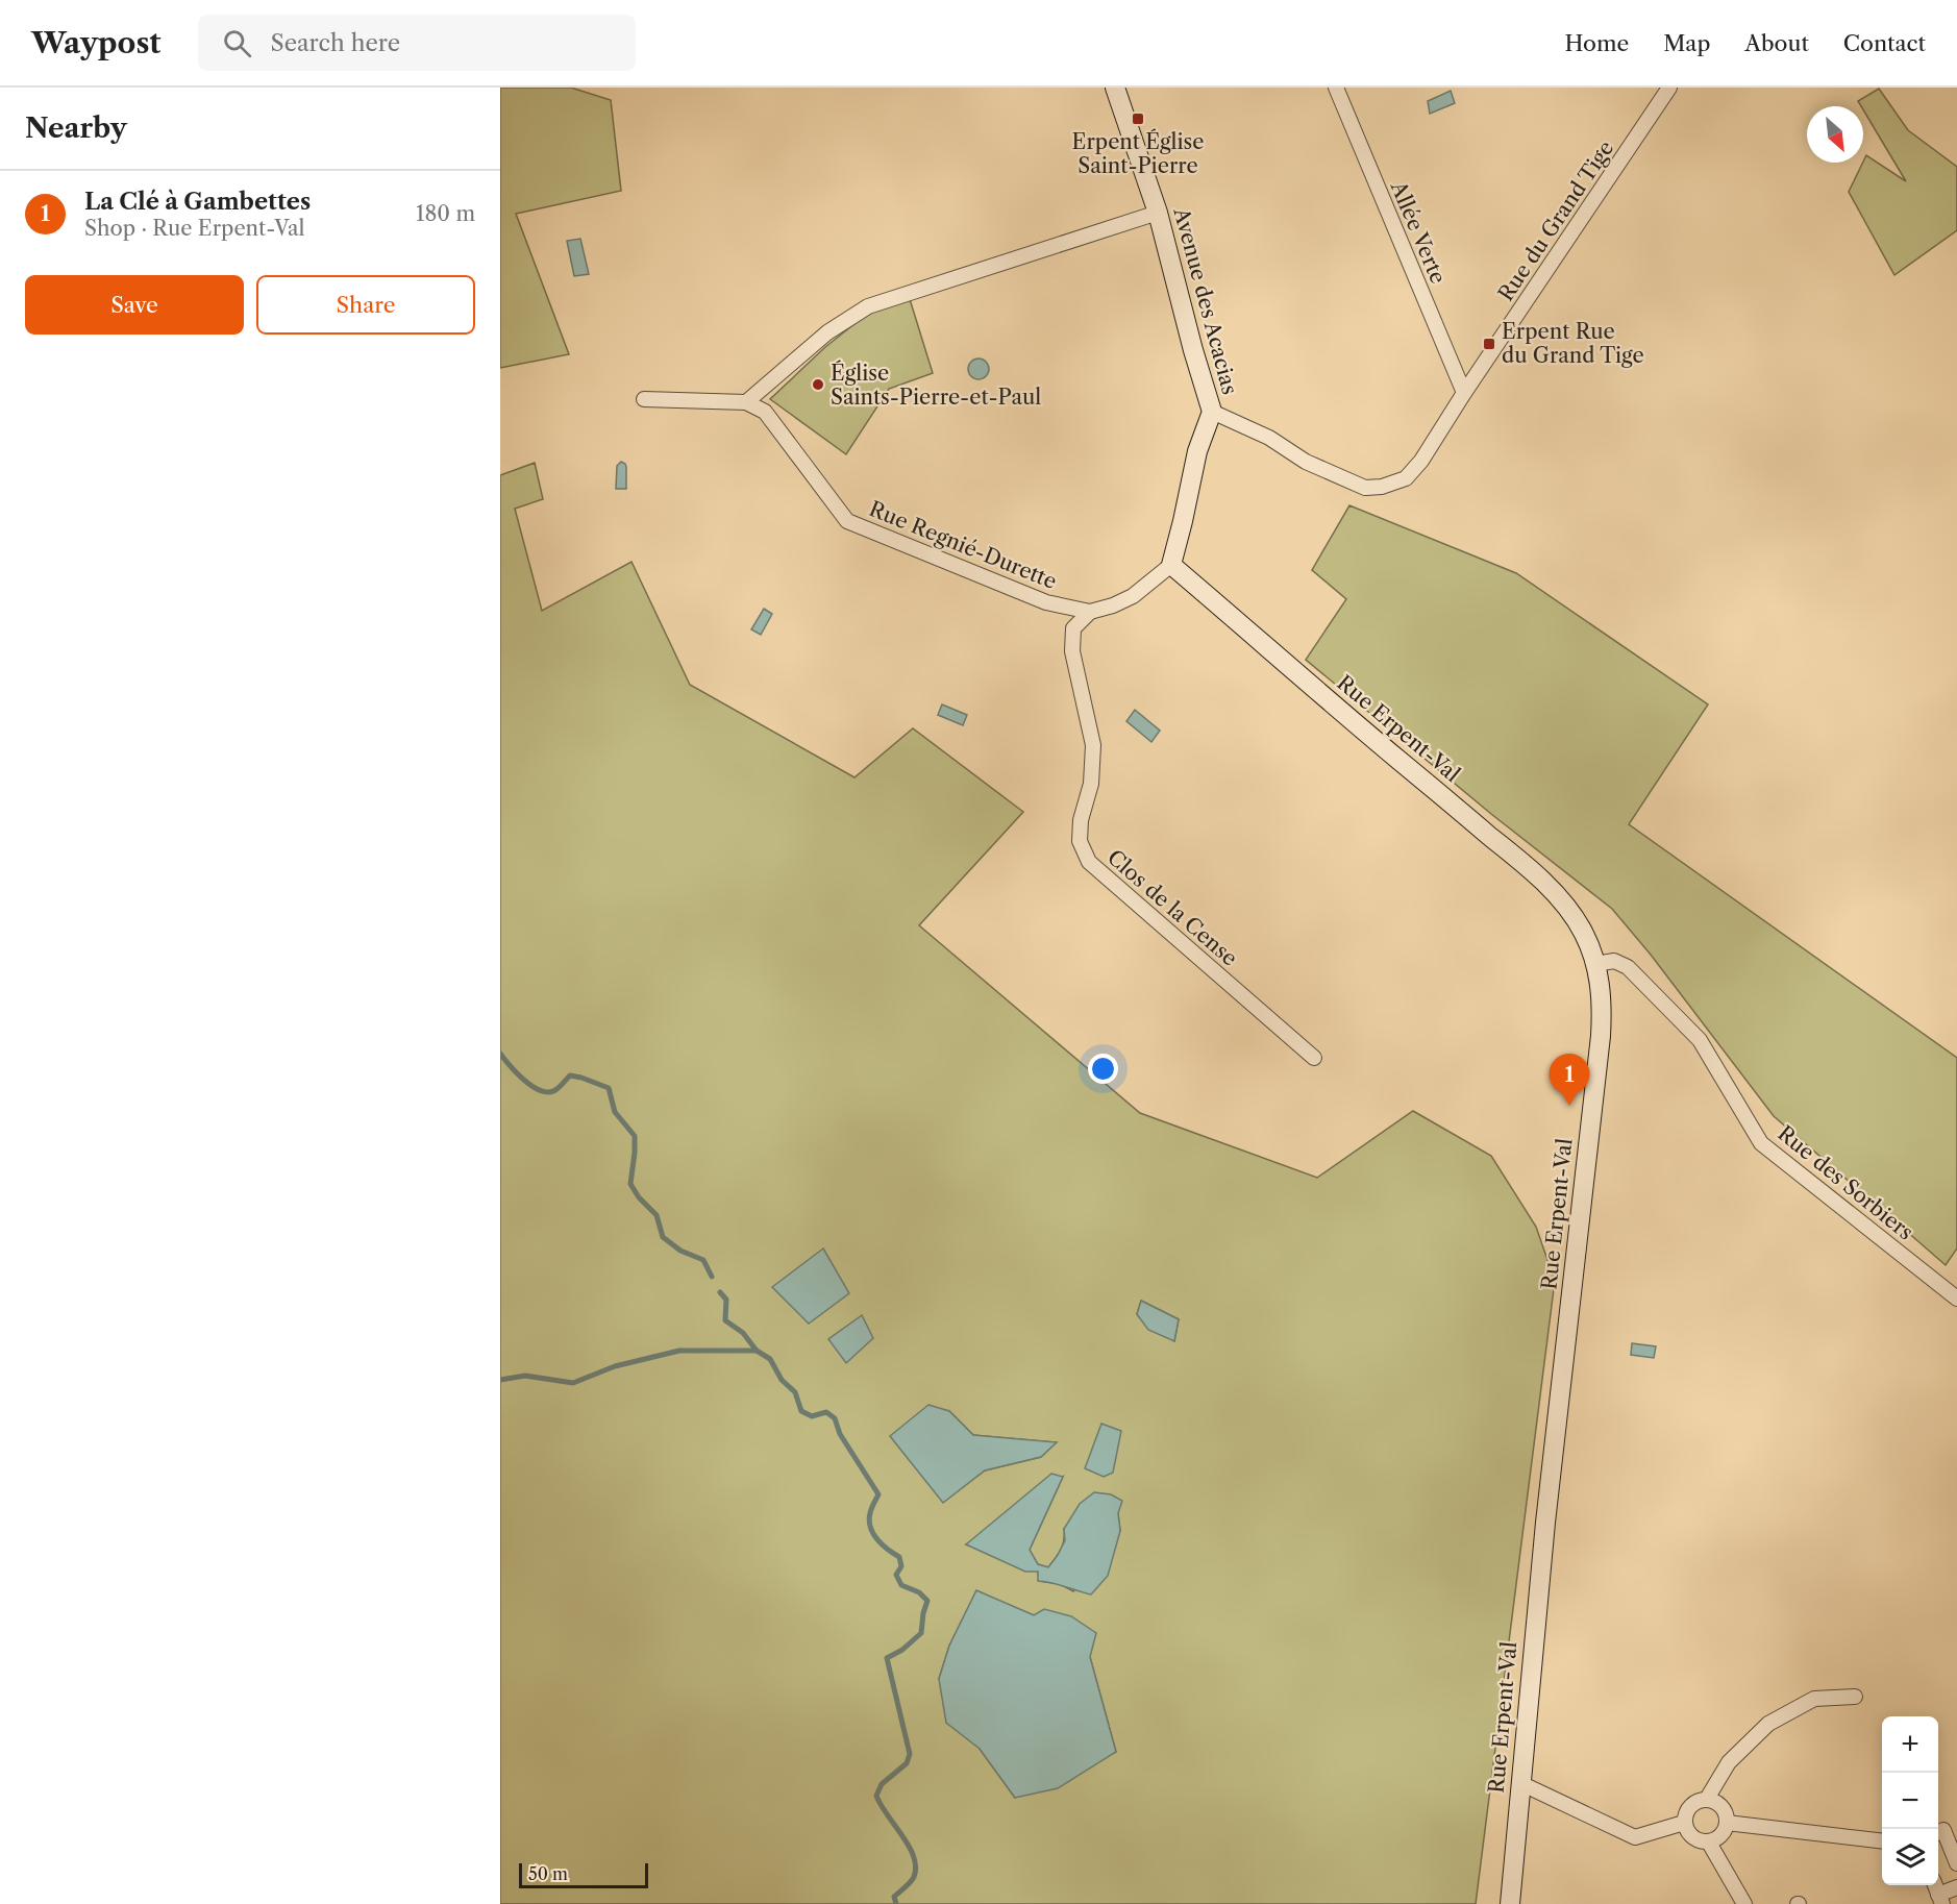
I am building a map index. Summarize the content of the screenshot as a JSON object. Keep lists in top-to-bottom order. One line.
{"streets":{"street":["Rue du Grand Tige","Allée Verte","Avenue des Acacias","Rue Regnié-Durette","Rue Erpent-Val","Clos de la Cense","Rue des Sorbiers"]},"crossings":[["Rue du Grand Tige","Allée Verte"],["Rue du Grand Tige","Avenue des Acacias"],["Avenue des Acacias","Rue Regnié-Durette"],["Avenue des Acacias","Rue Erpent-Val"],["Rue Regnié-Durette","Rue Erpent-Val"],["Rue Regnié-Durette","Clos de la Cense"],["Rue Erpent-Val","Rue des Sorbiers"]],"places":{"transit":["Erpent Église Saint-Pierre","Erpent Rue du Grand Tige"],"other":["Église Saints-Pierre-et-Paul"]},"scale_bar":"50 m","north":"bottom right","page":{"header":"Waypost","search":"Search here","nav":["Home","Map","About","Contact"],"heading":"Nearby","list":[{"mark":"1","name":"La Clé à Gambettes","note":"Shop · Rue Erpent-Val","value":"180 m"}],"buttons":["Save","Share"],"pins":"1","map_buttons":["+","−"],"scale":"50 m"}}
